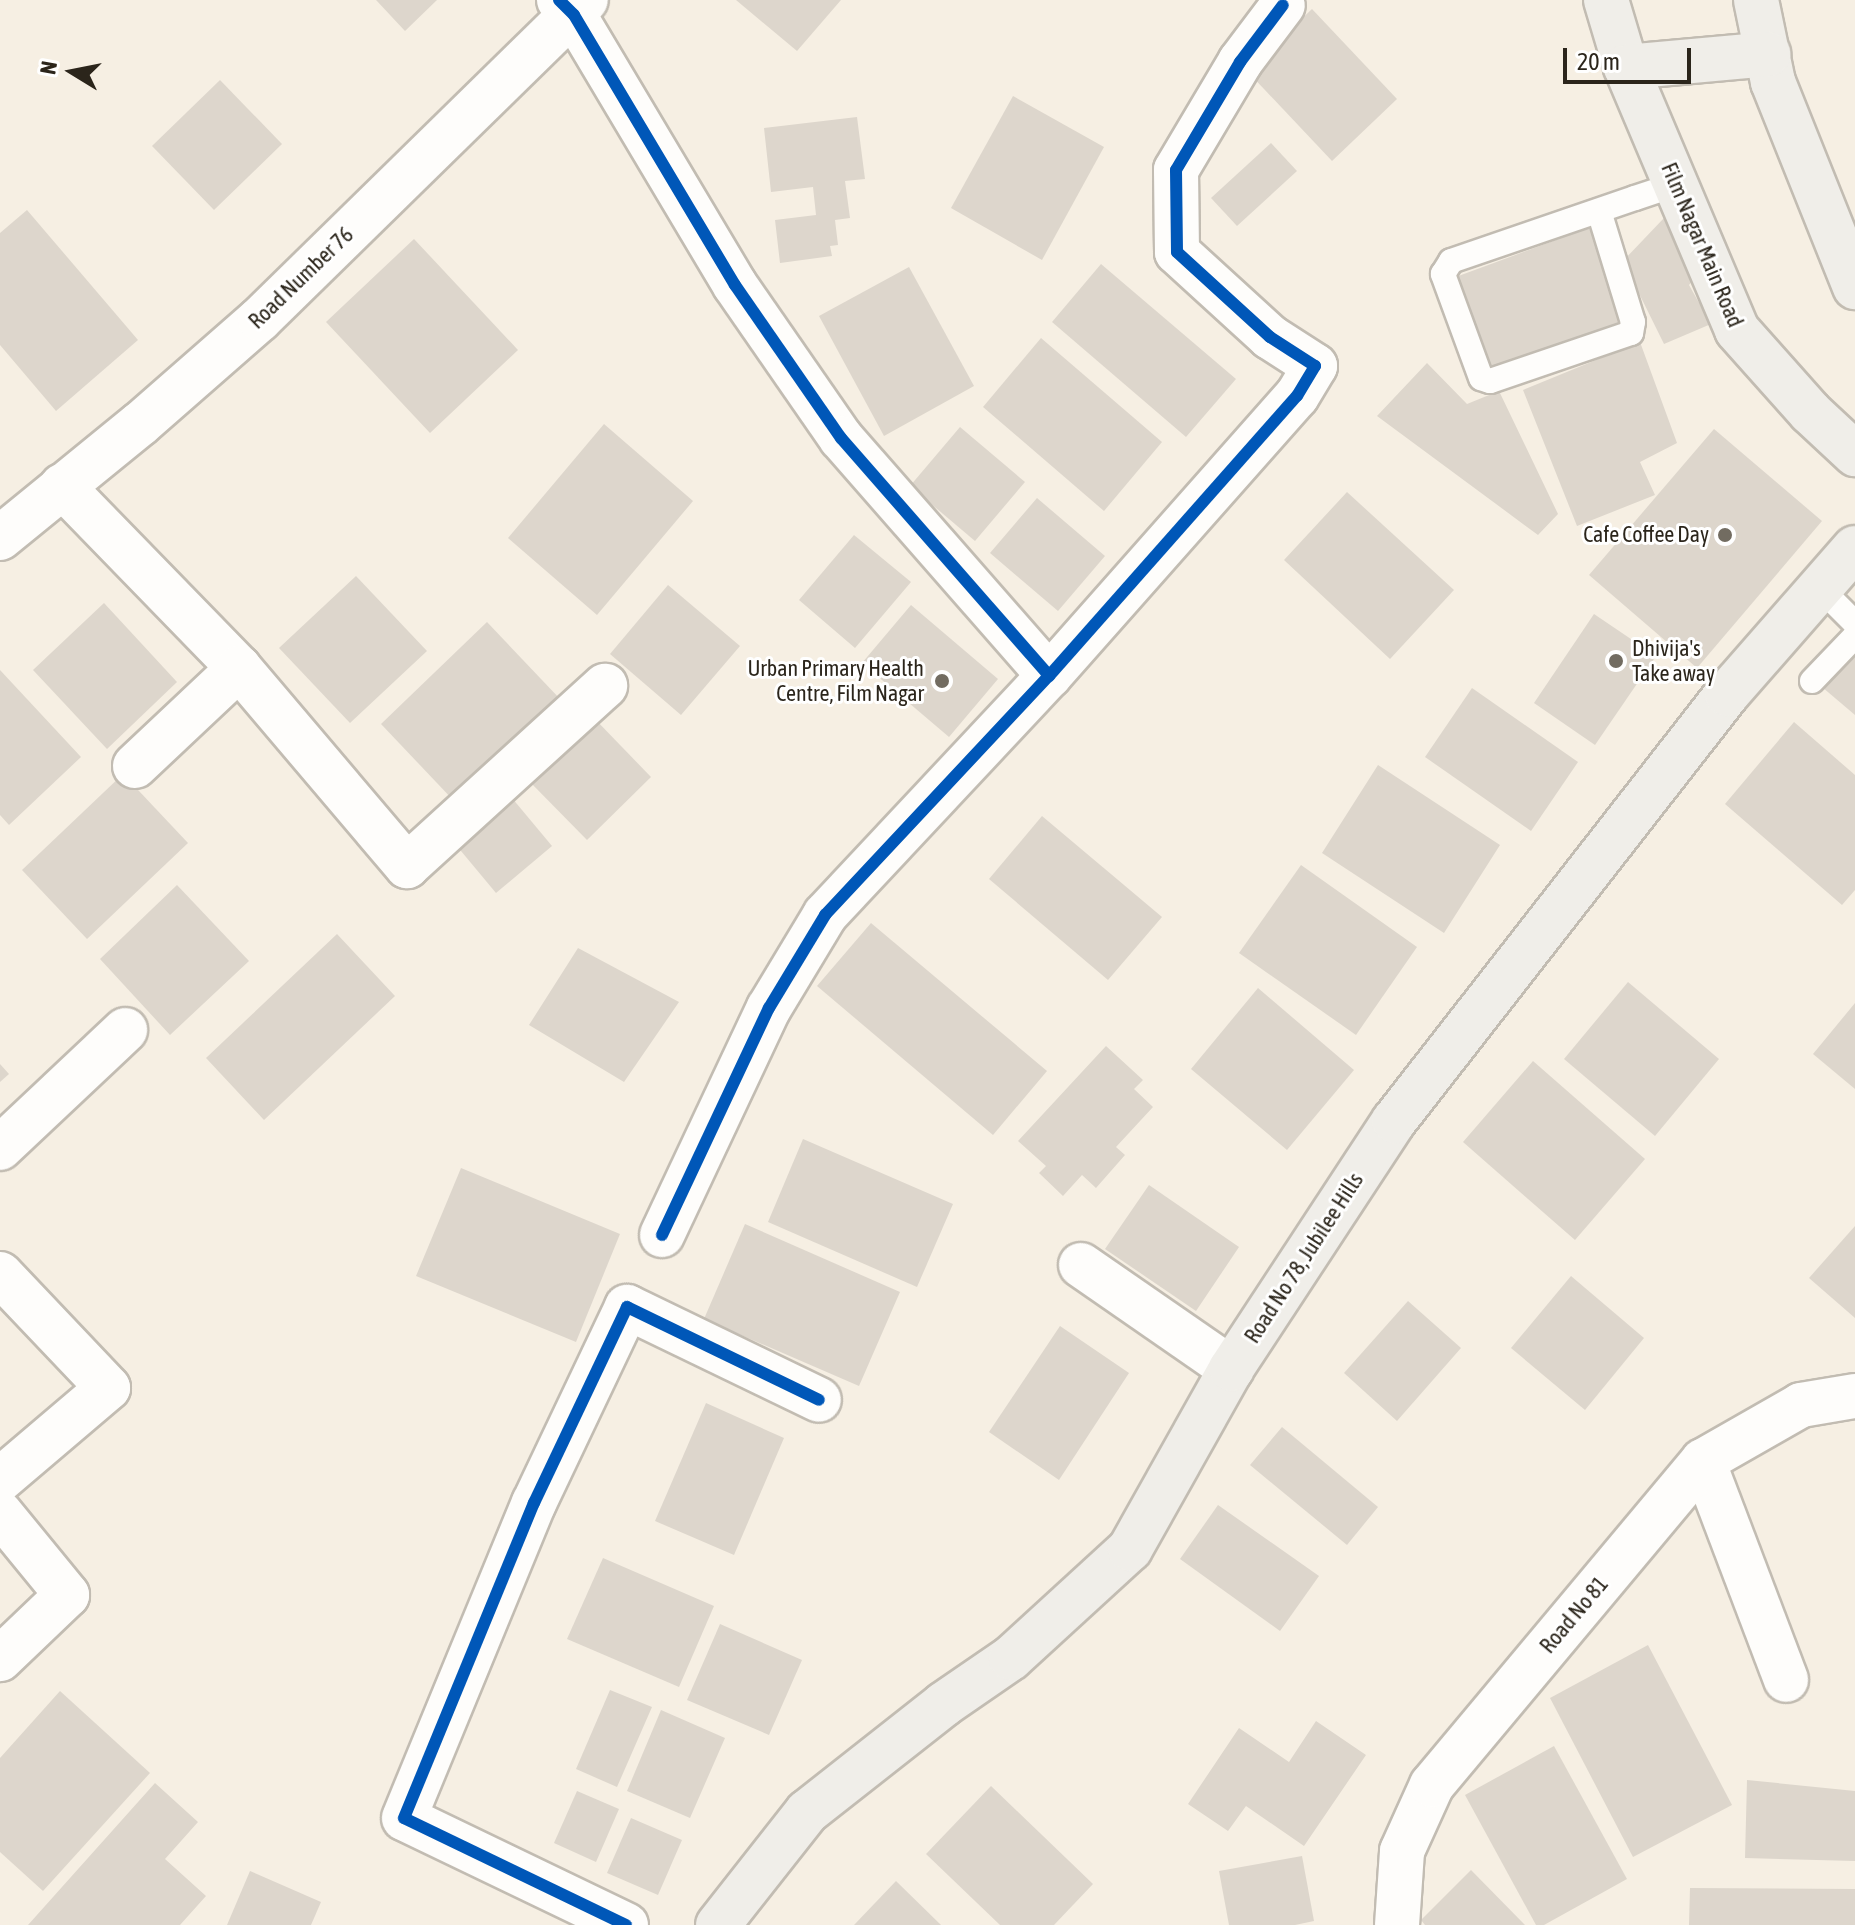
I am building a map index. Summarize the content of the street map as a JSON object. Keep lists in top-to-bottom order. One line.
{"streets":{"main road":["Film Nagar Main Road","Road No 78, Jubilee Hills"],"street":["Road Number 76","Road No 81"]},"places":["Cafe Coffee Day","Dhivija's Take away","Urban Primary Health Centre, Film Nagar"],"scale_bar":"20 m","north":"left"}
